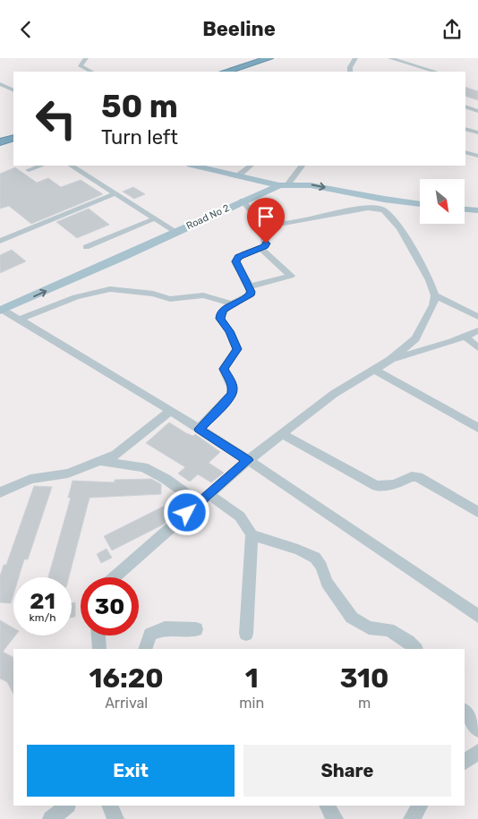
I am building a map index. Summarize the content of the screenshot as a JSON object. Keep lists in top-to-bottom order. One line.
{"streets":{"main road":["Road No 2"]},"one_way":["Road No 2"],"north":"bottom right","page":{"header":"Beeline","turn":["50 m","Turn left"],"speed":"21 km/h","limit":"30","eta":["16:20","Arrival","1","min","310","m"],"buttons":["Exit","Share"]}}
